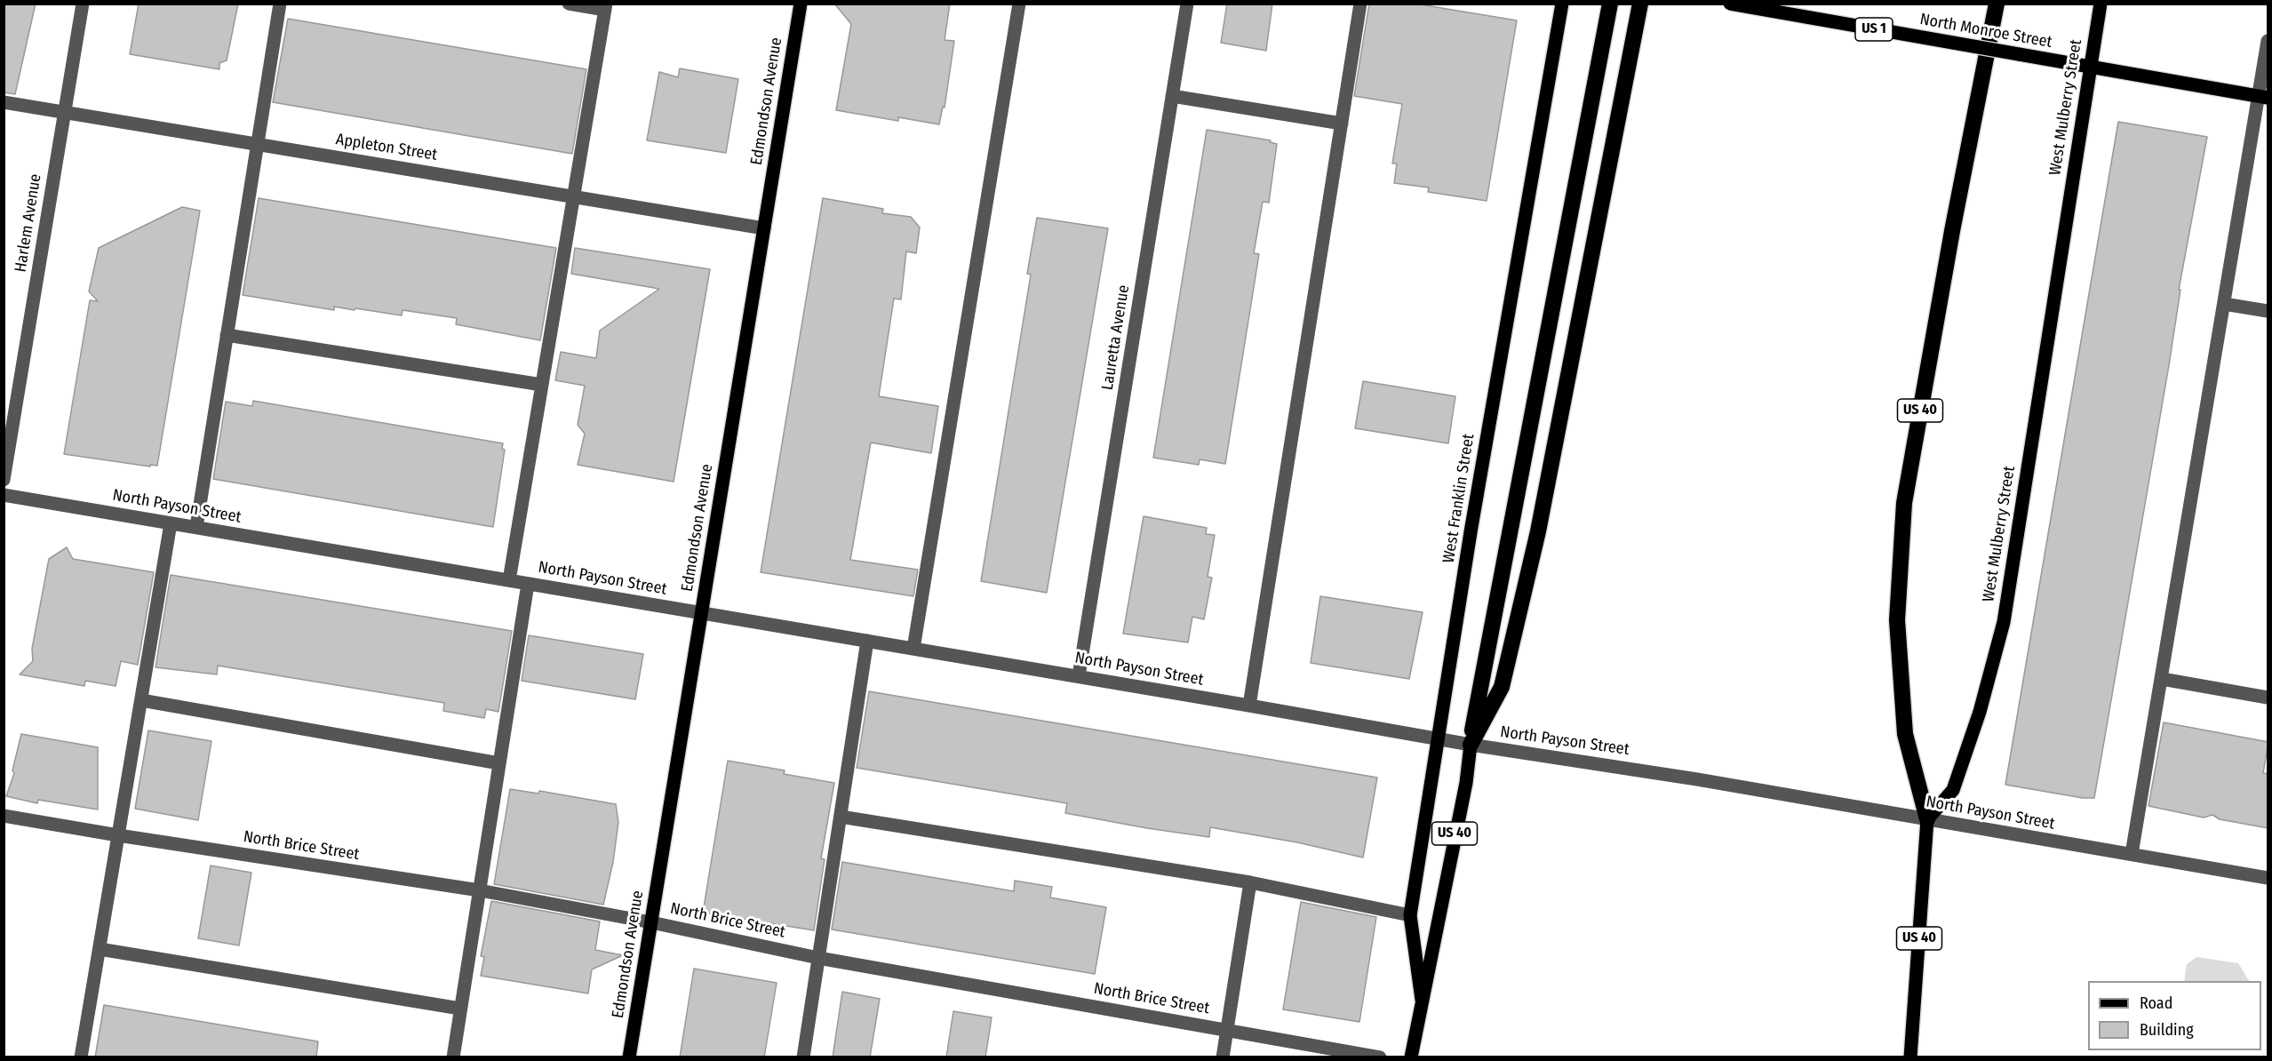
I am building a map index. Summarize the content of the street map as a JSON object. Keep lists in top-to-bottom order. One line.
{"streets":{"highway":["US 40"],"main road":["US 1","North Monroe Street","Edmondson Avenue","West Mulberry Street","West Franklin Street"],"street":["Appleton Street","Harlem Avenue","Lauretta Avenue","North Payson Street","North Brice Street"]},"crossings":[["North Monroe Street","West Mulberry Street"],["Edmondson Avenue","Appleton Street"],["Edmondson Avenue","North Payson Street"],["Edmondson Avenue","North Brice Street"],["West Mulberry Street","US 40"],["West Mulberry Street","North Payson Street"],["Appleton Street","Harlem Avenue"],["Lauretta Avenue","North Payson Street"],["US 40","West Franklin Street"],["US 40","North Payson Street"],["West Franklin Street","North Payson Street"]],"legend":["Road","Building"]}
